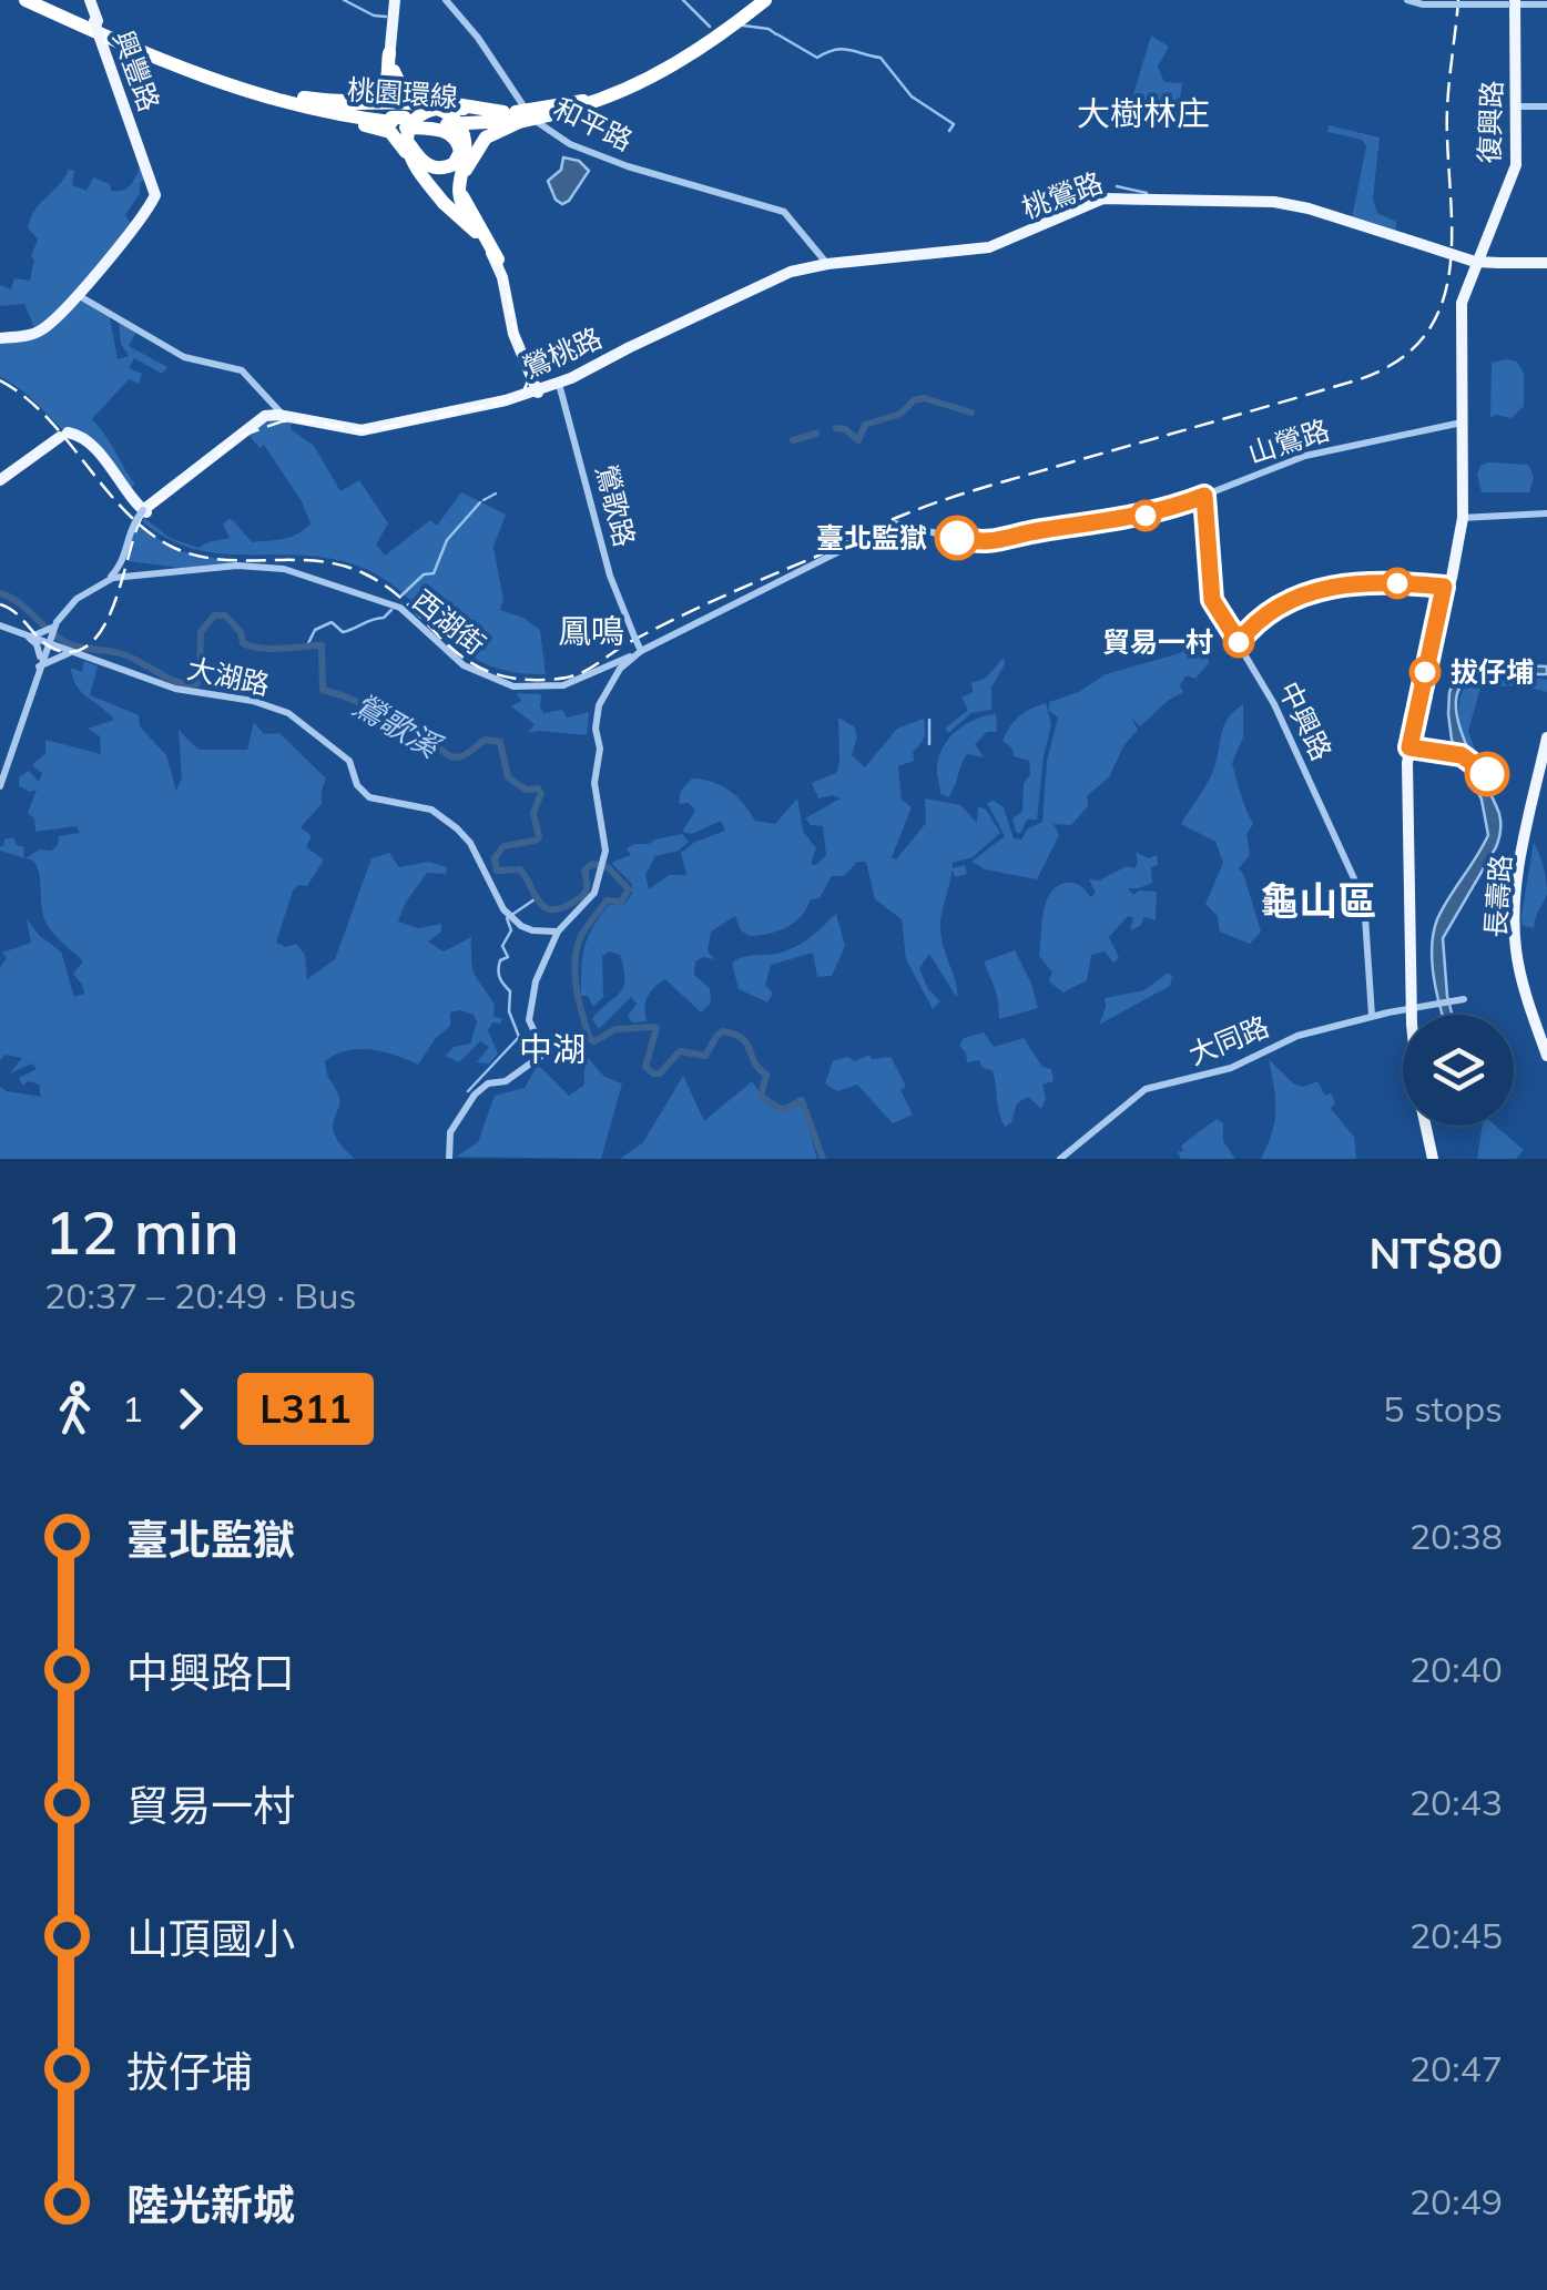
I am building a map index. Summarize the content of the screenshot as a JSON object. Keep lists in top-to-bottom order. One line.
{"streets":{"highway":["桃園環線"],"main road":["興豐路","復興路","桃鶯路","鶯桃路","長壽路"],"street":["和平路","山鶯路","鶯歌路","西湖街","大湖路","中興路","大同路"]},"crossings":[["復興路","山鶯路"],["和平路","桃鶯路"],["桃鶯路","鶯桃路"],["鶯桃路","鶯歌路"],["山鶯路","鶯歌路"],["山鶯路","西湖街"],["山鶯路","中興路"],["鶯歌路","西湖街"],["中興路","大同路"]],"districts":["大樹林庄","鳳鳴","龜山區","中湖"],"water":["鶯歌溪"],"places":["臺北監獄","貿易一村","拔仔埔"],"lines":["bus line L311"],"page":{"heading":["12 min","20:37 – 20:49 · Bus","NT$80"],"legs":["1","L311","5 stops"],"list":[{"name":"臺北監獄","value":"20:38"},{"name":"中興路口","value":"20:40"},{"name":"貿易一村","value":"20:43"},{"name":"山頂國小","value":"20:45"},{"name":"拔仔埔","value":"20:47"},{"name":"陸光新城","value":"20:49"}]}}
